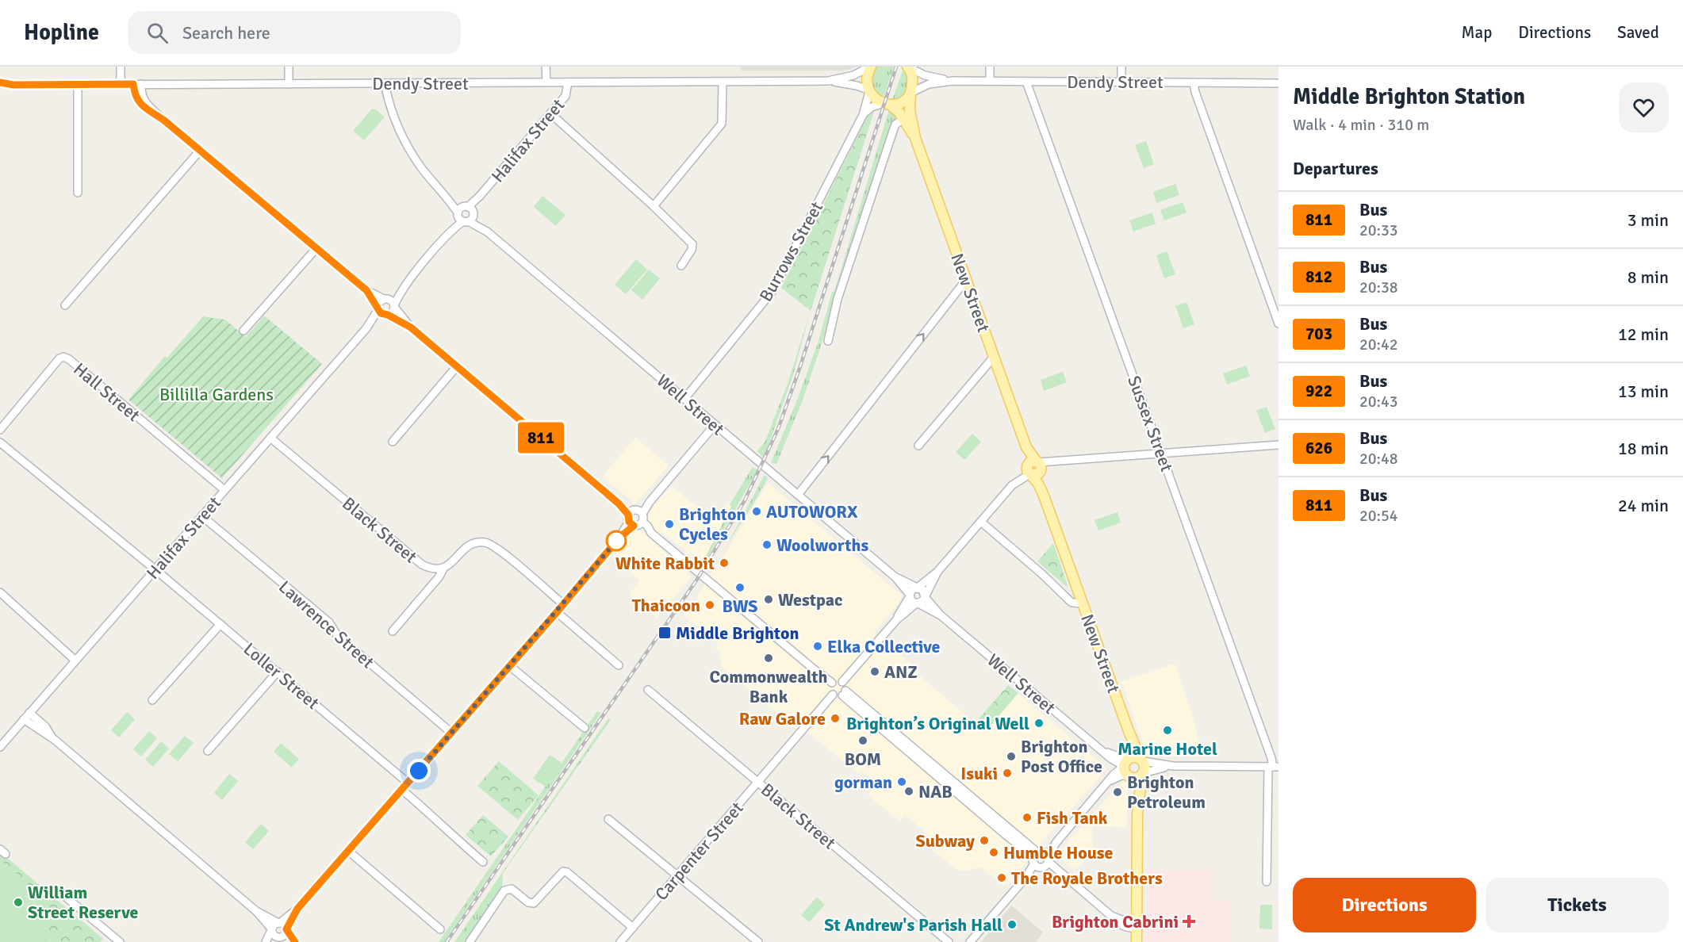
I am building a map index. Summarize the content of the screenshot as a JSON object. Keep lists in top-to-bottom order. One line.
{"streets":{"main road":["New Street"],"street":["Dendy Street","Halifax Street","Burrows Street","Hall Street","Well Street","Sussex Street","Black Street","Lawrence Street","Loller Street","Carpenter Street"]},"crossings":[["Dendy Street","Halifax Street"],["Dendy Street","Burrows Street"],["Dendy Street","New Street"],["Dendy Street","Well Street"],["Dendy Street","Sussex Street"],["Halifax Street","Hall Street"],["Halifax Street","Well Street"],["Halifax Street","Black Street"],["Halifax Street","Lawrence Street"],["Halifax Street","Loller Street"],["Burrows Street","Well Street"],["New Street","Well Street"],["Black Street","Carpenter Street"]],"parks":["Billilla Gardens"],"places":{"other":["AUTOWORX","Brighton Cycles","Woolworths","White Rabbit","BWS","Westpac","Thaicoon","Elka Collective","Commonwealth Bank","ANZ","Raw Galore","Brighton’s Original Well","Marine Hotel","BOM","Brighton Post Office","Isuki","gorman","NAB","Brighton Petroleum","Fish Tank","Subway","Humble House","The Royale Brothers","William Street Reserve","St Andrew's Parish Hall"],"transit":["Middle Brighton"],"health":["Brighton Cabrini"]},"lines":["bus line 811"],"page":{"header":"Hopline","search":"Search here","nav":["Map","Directions","Saved"],"on_map":"811","heading":[["Middle Brighton Station","Walk · 4 min · 310 m"],"Departures"],"list":[{"mark":"811","name":"Bus","note":"20:33","value":"3 min"},{"mark":"812","name":"Bus","note":"20:38","value":"8 min"},{"mark":"703","name":"Bus","note":"20:42","value":"12 min"},{"mark":"922","name":"Bus","note":"20:43","value":"13 min"},{"mark":"626","name":"Bus","note":"20:48","value":"18 min"},{"mark":"811","name":"Bus","note":"20:54","value":"24 min"}],"buttons":["Directions","Tickets"]}}
